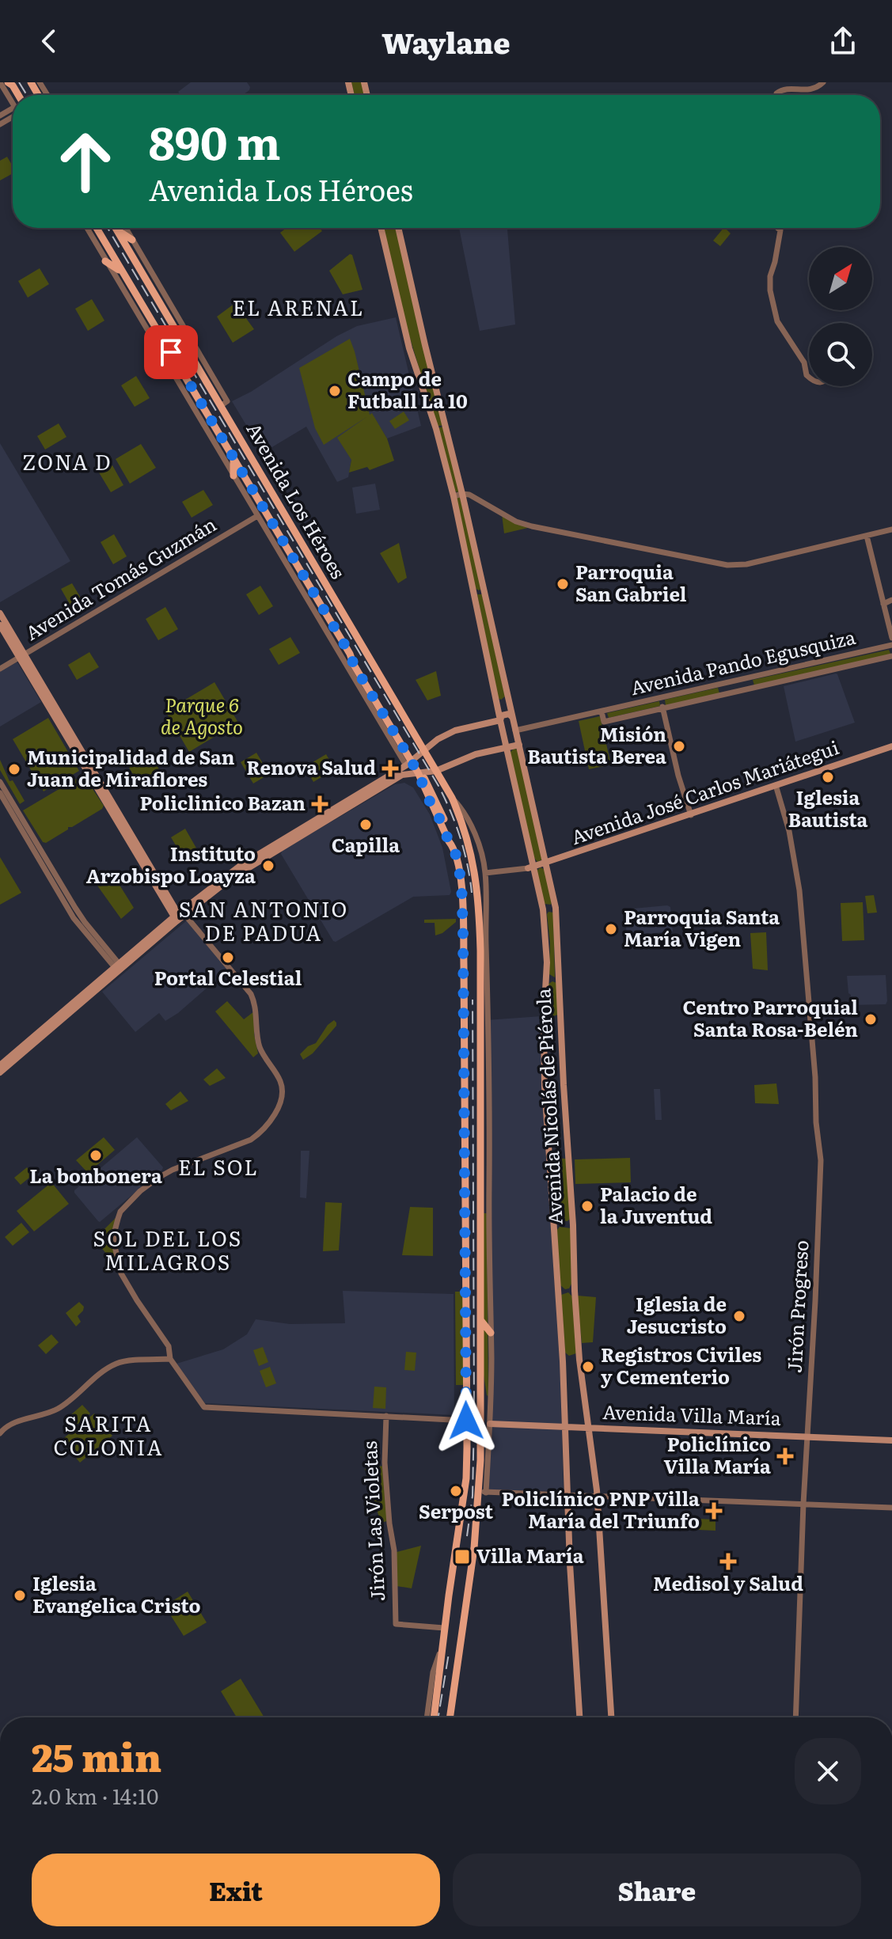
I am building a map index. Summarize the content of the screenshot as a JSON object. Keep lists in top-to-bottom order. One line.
{"streets":{"main road":["Avenida Los Héroes","Avenida José Carlos Mariátegui","Avenida Nicolás de Piérola","Avenida Villa María"],"street":["Avenida Tomás Guzmán","Avenida Pando Egusquiza","Jirón Progreso","Jirón Las Violetas"]},"crossings":[["Avenida Los Héroes","Avenida Tomás Guzmán"],["Avenida Los Héroes","Avenida Villa María"],["Avenida Los Héroes","Jirón Las Violetas"],["Avenida Pando Egusquiza","Avenida Nicolás de Piérola"],["Avenida José Carlos Mariátegui","Avenida Nicolás de Piérola"],["Avenida José Carlos Mariátegui","Jirón Progreso"],["Avenida Nicolás de Piérola","Avenida Villa María"],["Jirón Progreso","Avenida Villa María"]],"districts":["EL ARENAL","ZONA D","SAN ANTONIO DE PADUA","EL SOL","SOL DEL LOS MILAGROS","SARITA COLONIA"],"parks":["Parque 6 de Agosto"],"places":{"other":["Campo de Futball La 10","Parroquia San Gabriel","Misión Bautista Berea","Municipalidad de San Juan de Miraflores","Iglesia Bautista","Capilla","Instituto Arzobispo Loayza","Parroquia Santa María Vigen","Portal Celestial","Centro Parroquial Santa Rosa-Belén","La bonbonera","Palacio de la Juventud","Iglesia de Jesucristo","Registros Civiles y Cementerio","Serpost","Iglesia Evangelica Cristo"],"health":["Renova Salud","Policlinico Bazan","Policlínico Villa María","Policlínico PNP Villa María del Triunfo","Medisol y Salud"],"transit":["Villa María"]},"north":"top right","page":{"header":"Waylane","turn":["890 m","Avenida Los Héroes"],"heading":["25 min","2.0 km · 14:10"],"buttons":["Exit","Share"]}}
